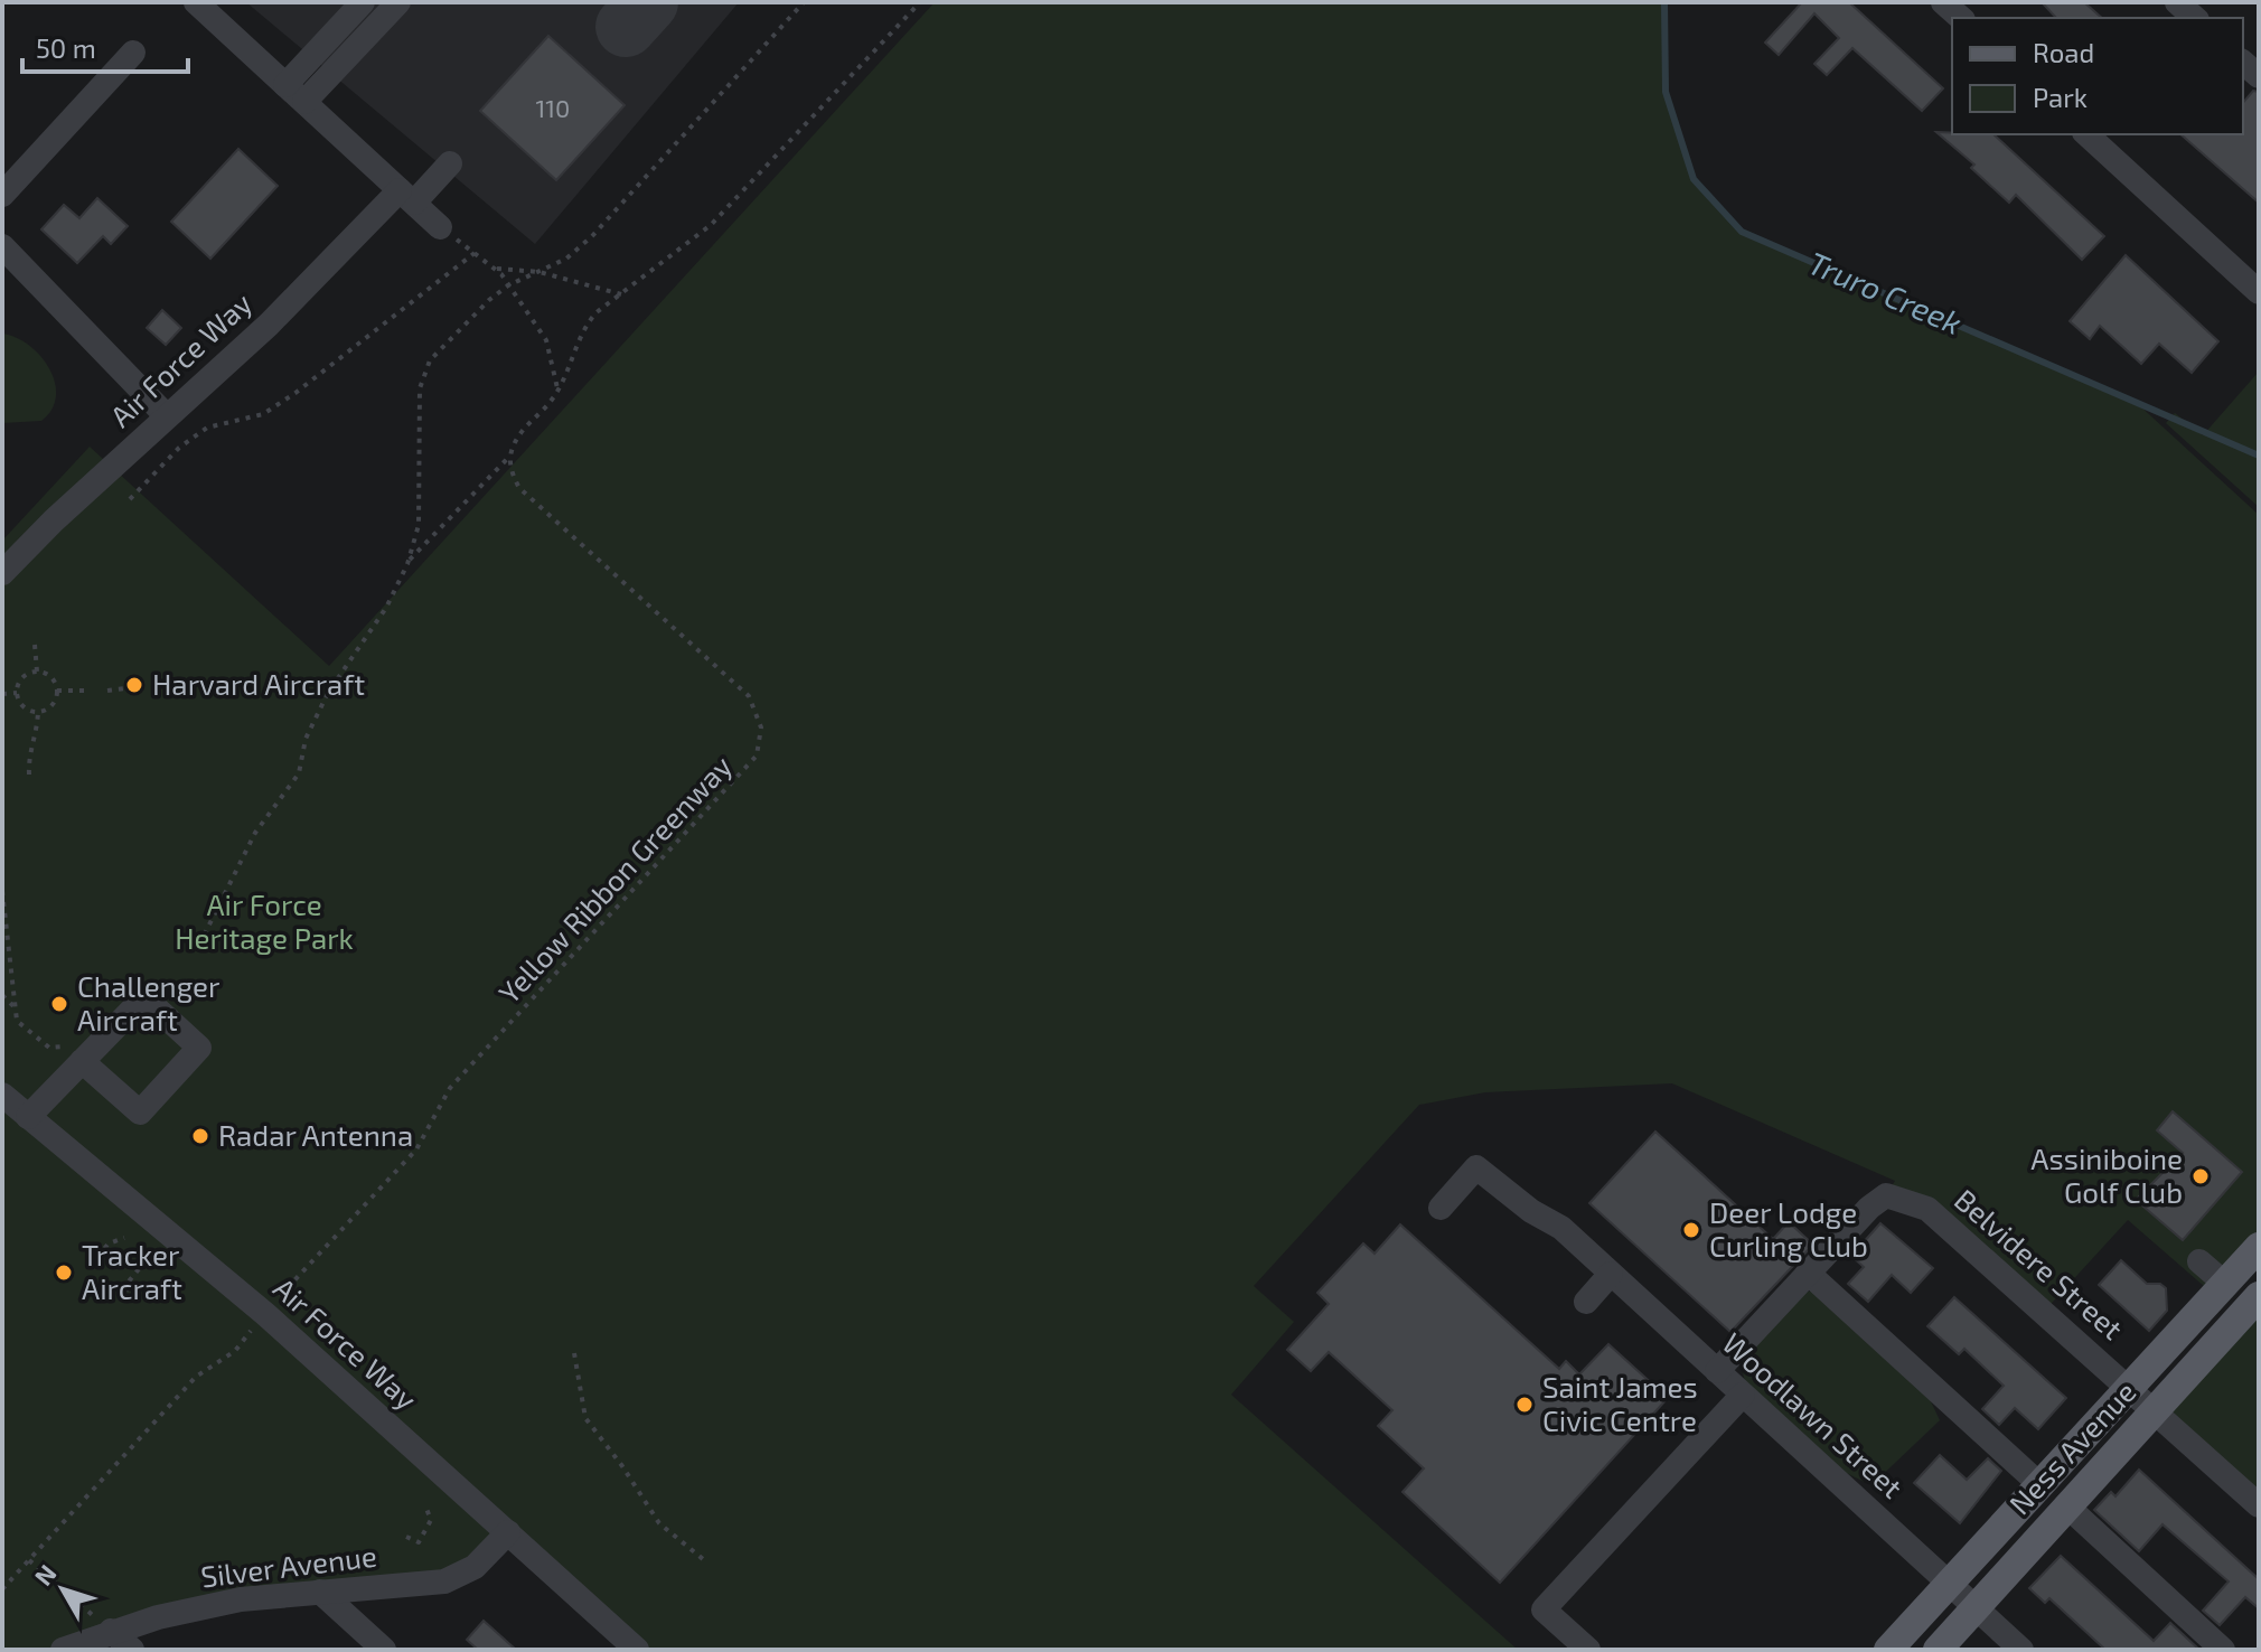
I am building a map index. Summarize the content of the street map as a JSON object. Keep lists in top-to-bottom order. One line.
{"streets":{"main road":["Ness Avenue"],"street":["Air Force Way","Belvidere Street","Woodlawn Street","Silver Avenue"],"path":["Yellow Ribbon Greenway"]},"crossings":[["Air Force Way","Yellow Ribbon Greenway"],["Air Force Way","Silver Avenue"],["Belvidere Street","Ness Avenue"],["Woodlawn Street","Ness Avenue"]],"water":["Truro Creek"],"parks":["Air Force Heritage Park"],"places":["Harvard Aircraft","Challenger Aircraft","Radar Antenna","Assiniboine Golf Club","Deer Lodge Curling Club","Tracker Aircraft","Saint James Civic Centre"],"house_numbers":["110"],"legend":["Road","Park"],"scale_bar":"50 m","north":"top left"}
